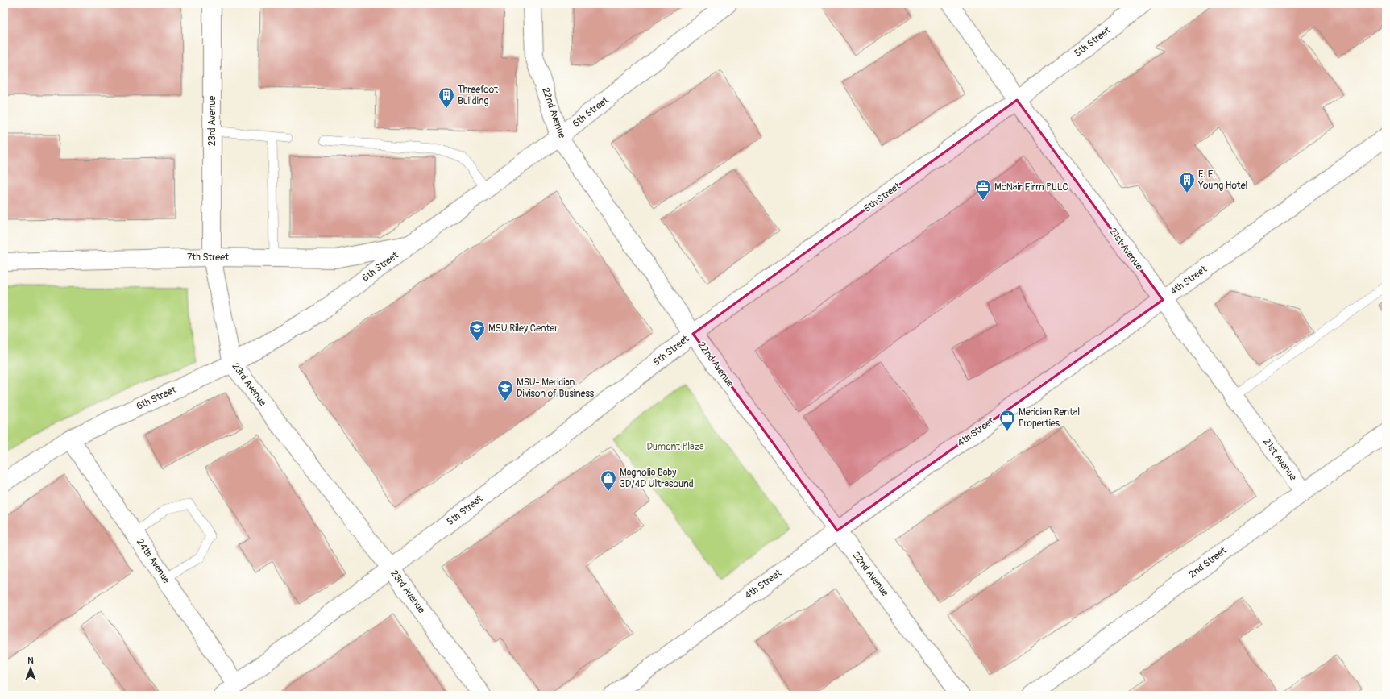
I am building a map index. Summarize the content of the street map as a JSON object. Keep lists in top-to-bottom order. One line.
{"streets":{"street":["5th Street","6th Street","22nd Avenue","23rd Avenue","21st Avenue","7th Street","4th Street","24th Avenue","2nd Street"]},"crossings":[["5th Street","22nd Avenue"],["5th Street","23rd Avenue"],["5th Street","21st Avenue"],["5th Street","24th Avenue"],["6th Street","22nd Avenue"],["6th Street","23rd Avenue"],["6th Street","7th Street"],["6th Street","24th Avenue"],["22nd Avenue","4th Street"],["23rd Avenue","7th Street"],["21st Avenue","4th Street"],["21st Avenue","2nd Street"]],"parks":["Dumont Plaza"],"places":{"building":["Threefoot Building","E. F. Young Hotel"],"office":["McNair Firm PLLC","Meridian Rental Properties"],"school or university":["MSU Riley Center","MSU- Meridian Divison of Business"],"shop":["Magnolia Baby 3D/4D Ultrasound"]},"north":"top"}
